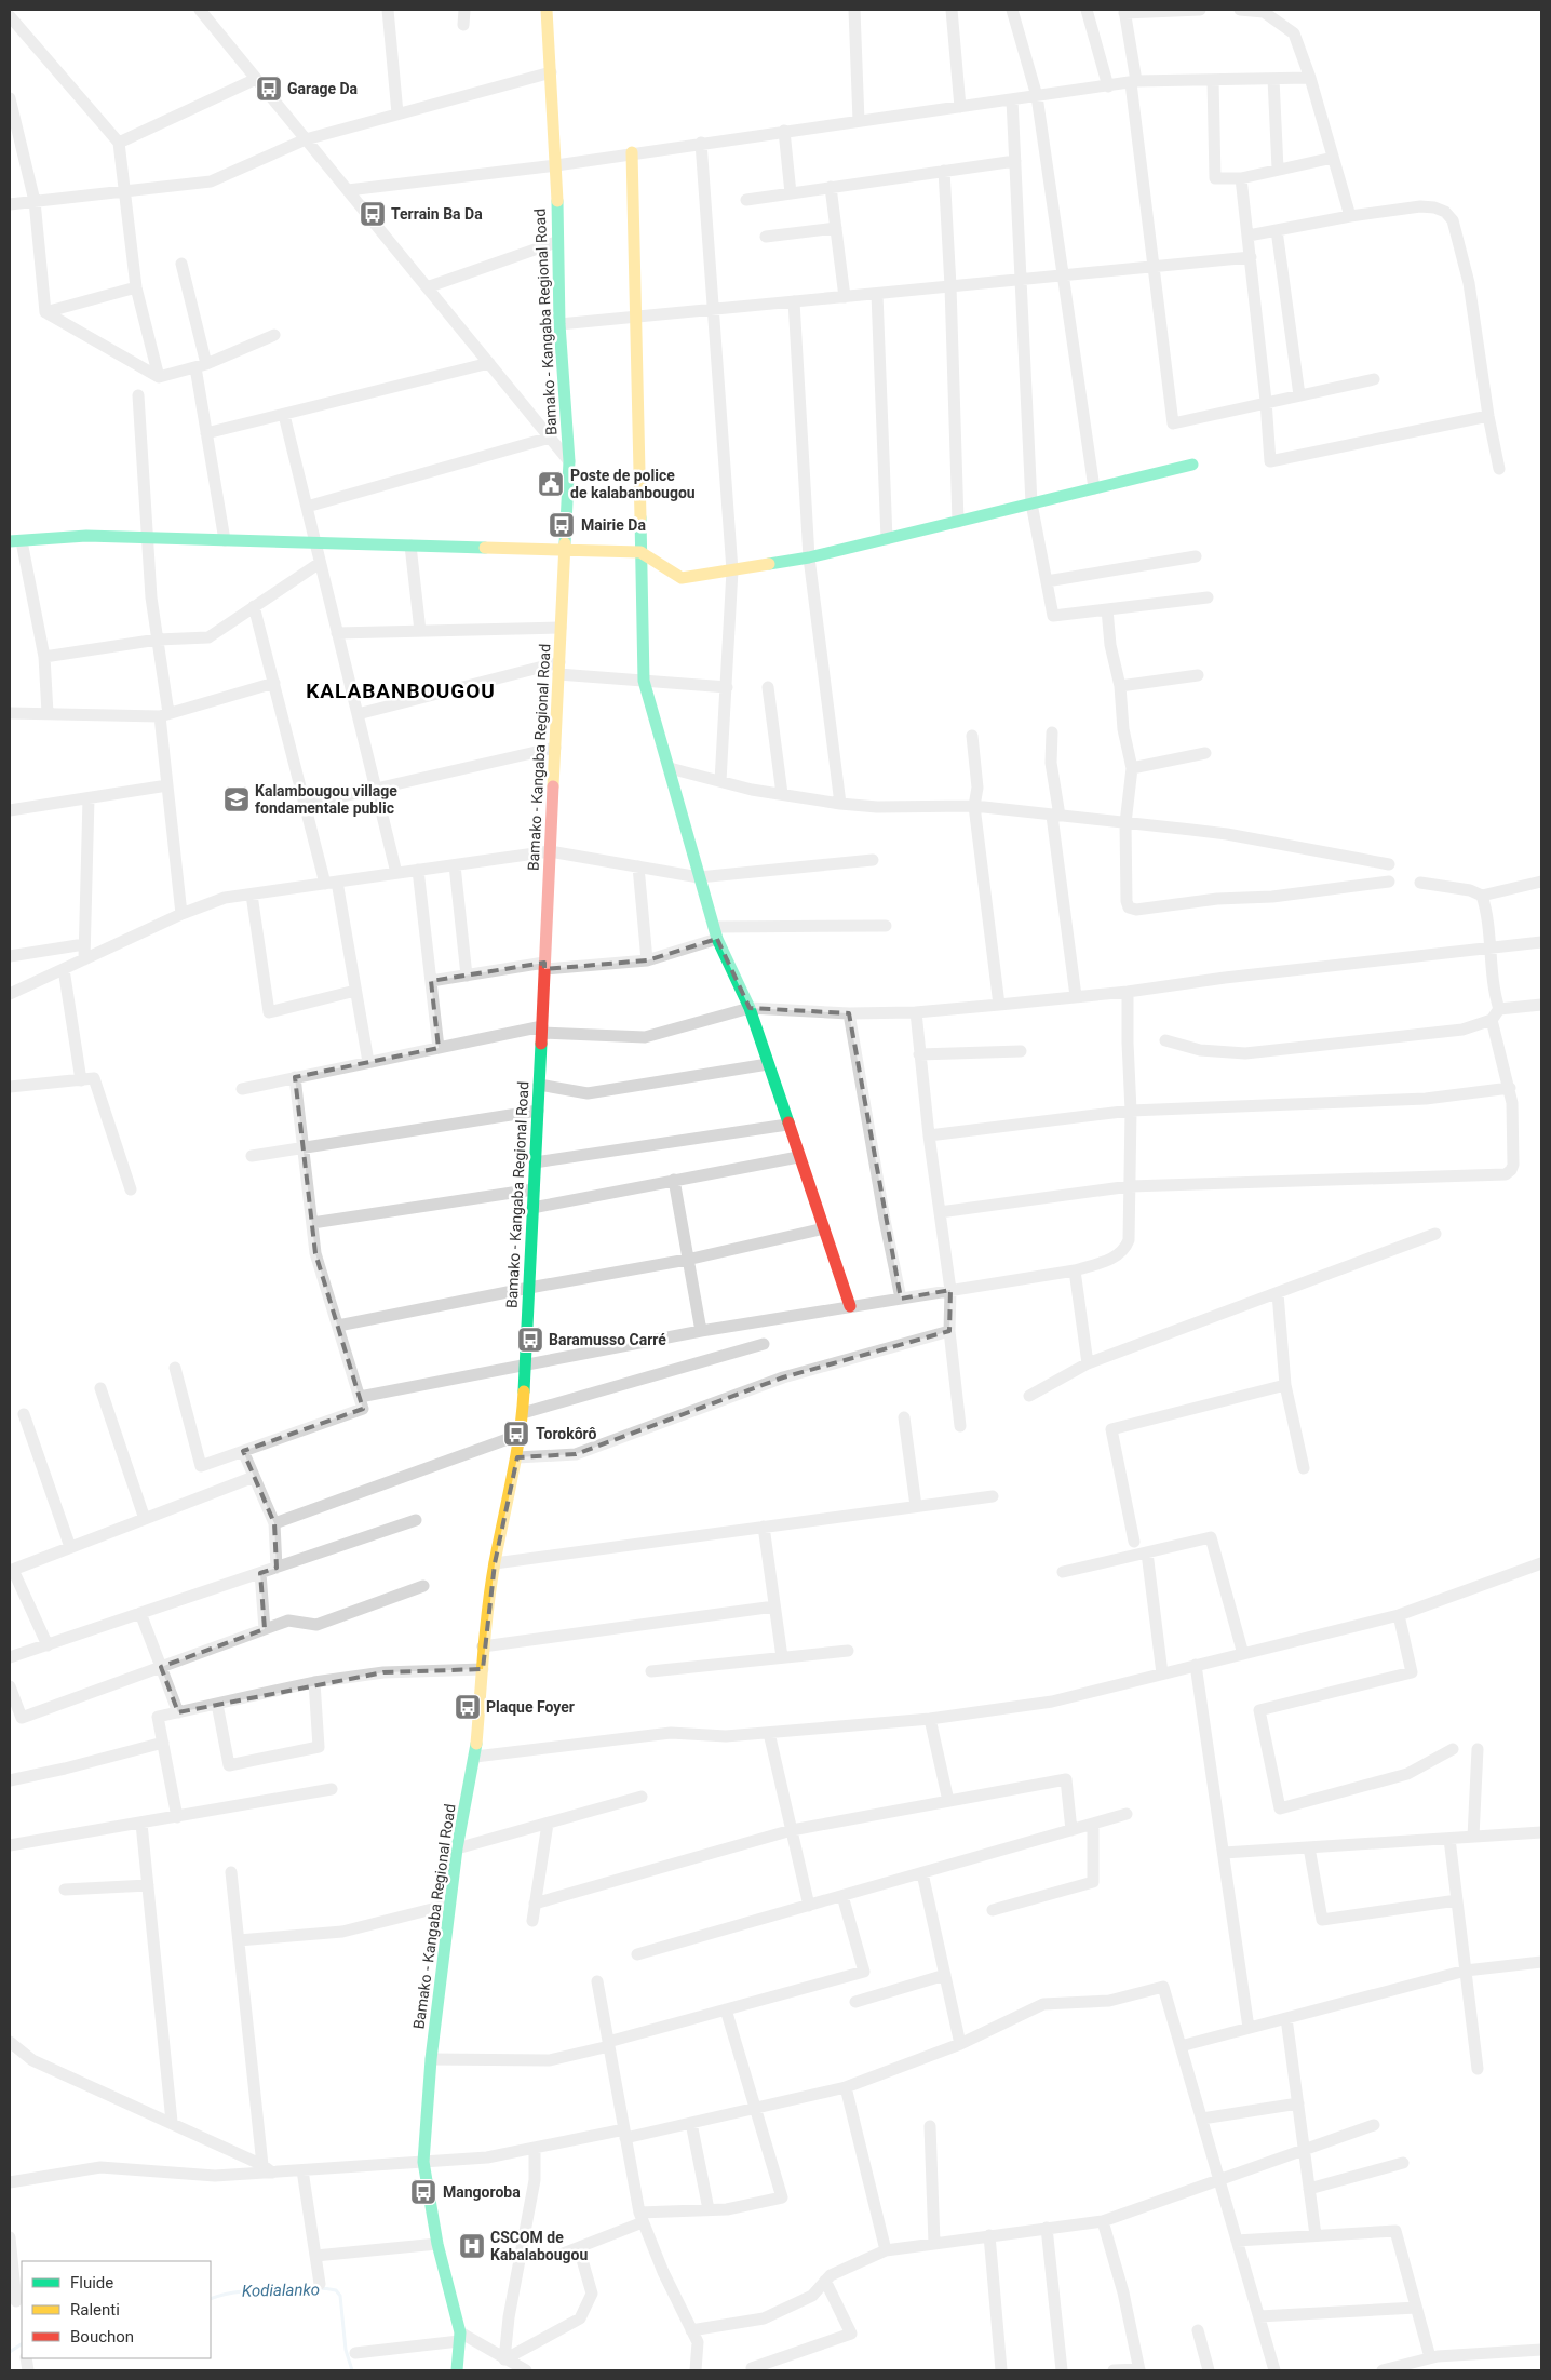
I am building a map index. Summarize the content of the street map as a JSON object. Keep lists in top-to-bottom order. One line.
{"streets":{"street":["Bamako - Kangaba Regional Road"]},"districts":["KALABANBOUGOU"],"water":["Kodialanko"],"places":{"bus stop":["Garage Da","Terrain Ba Da","Mairie Da","Baramusso Carré","Torokôrô","Plaque Foyer","Mangoroba"],"public building":["Poste de police de kalabanbougou"],"school or university":["Kalambougou village fondamentale public"],"hospital":["CSCOM de Kabalabougou"]},"legend":["Fluide","Ralenti","Bouchon"]}
